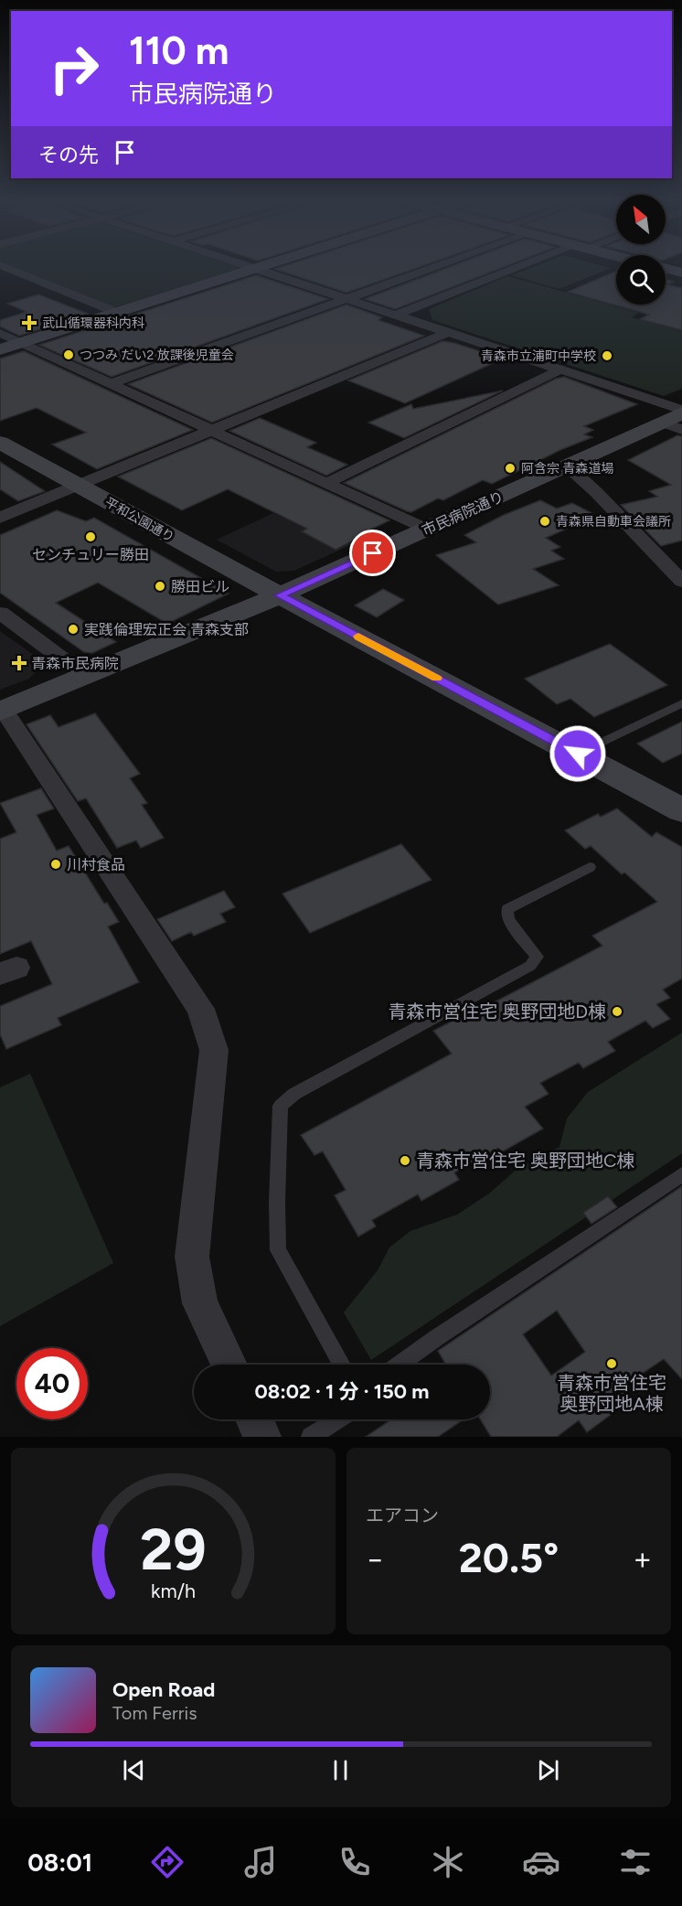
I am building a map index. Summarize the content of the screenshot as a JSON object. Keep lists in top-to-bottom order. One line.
{"streets":{"street":["市民病院通り","平和公園通り"]},"crossings":[["市民病院通り","平和公園通り"]],"places":{"health":["武山循環器科内科","青森市民病院"],"other":["つつみ だい2 放課後児童会","青森市立浦町中学校","阿含宗 青森道場","青森県自動車会議所","センチュリー勝田","勝田ビル","実践倫理宏正会 青森支部","川村食品","青森市営住宅 奥野団地D棟","青森市営住宅 奥野団地C棟","青森市営住宅 奥野団地A棟"]},"north":"top left","page":{"turn":["110 m","市民病院通り"],"then":"その先","limit":"40","trip":"08:02 · 1 分 · 150 m","tile":"エアコン","heat":["−","20.5°","+"],"song":["Open Road","Tom Ferris"],"tabs":"08:01","gauge":["29","km/h"]}}
